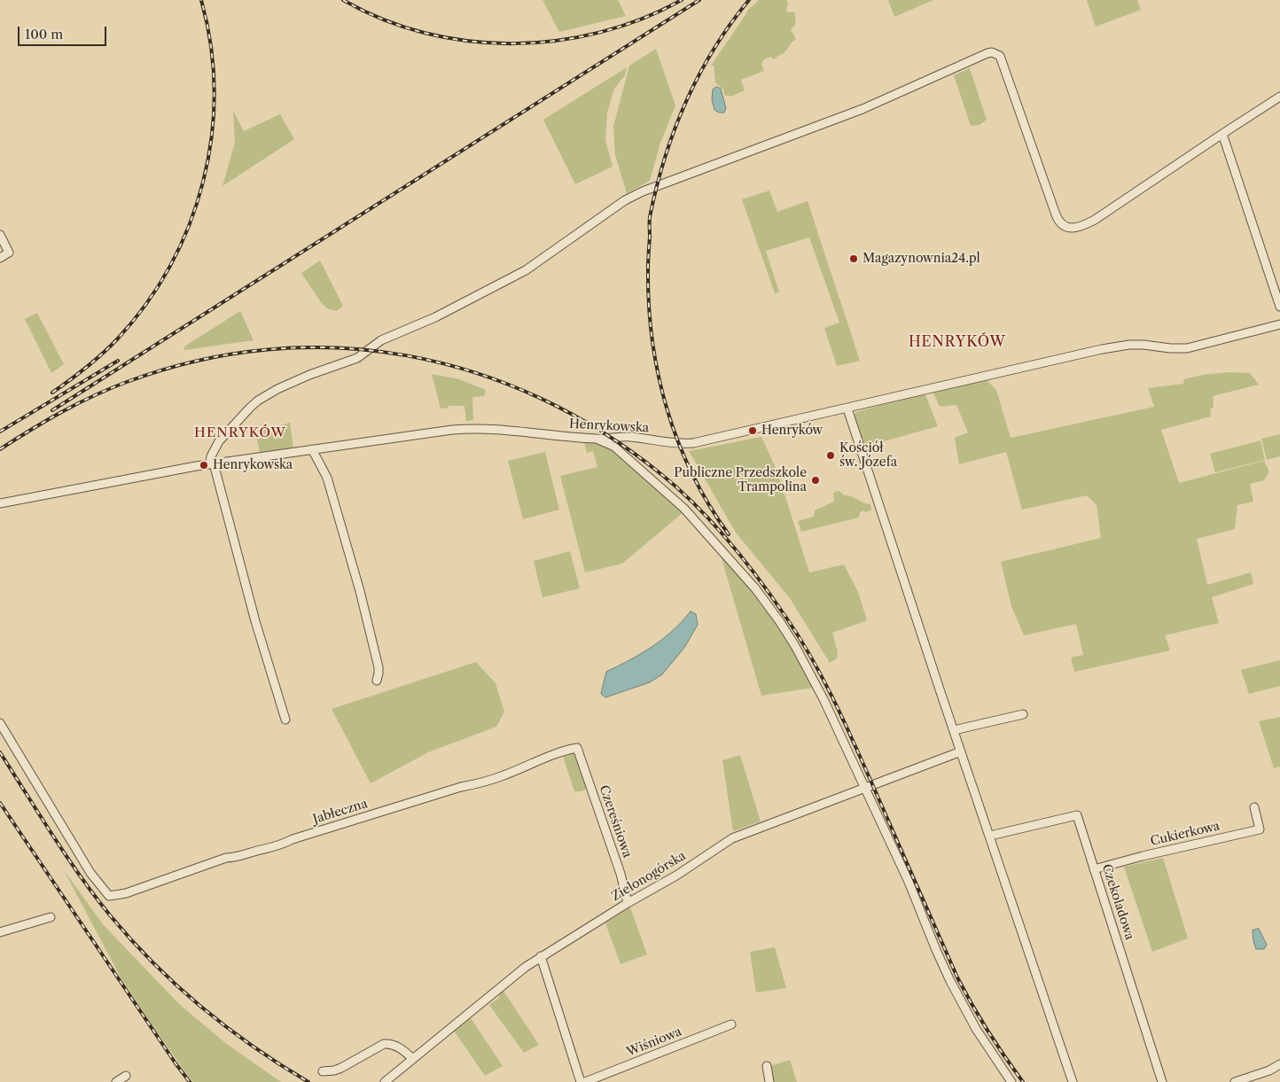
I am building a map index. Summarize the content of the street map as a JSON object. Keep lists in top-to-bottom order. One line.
{"streets":{"street":["Henrykowska","Jabłeczna","Czereśniowa","Cukierkowa","Zielonogórska","Czekoladowa","Wiśniowa"]},"crossings":[["Jabłeczna","Czereśniowa"],["Czereśniowa","Zielonogórska"],["Cukierkowa","Czekoladowa"]],"districts":["HENRYKÓW","HENRYKÓW"],"places":["Magazynownia24.pl","Henryków","Kościół św. Józefa","Henrykowska","Publiczne Przedszkole Trampolina"],"scale_bar":"100 m"}
